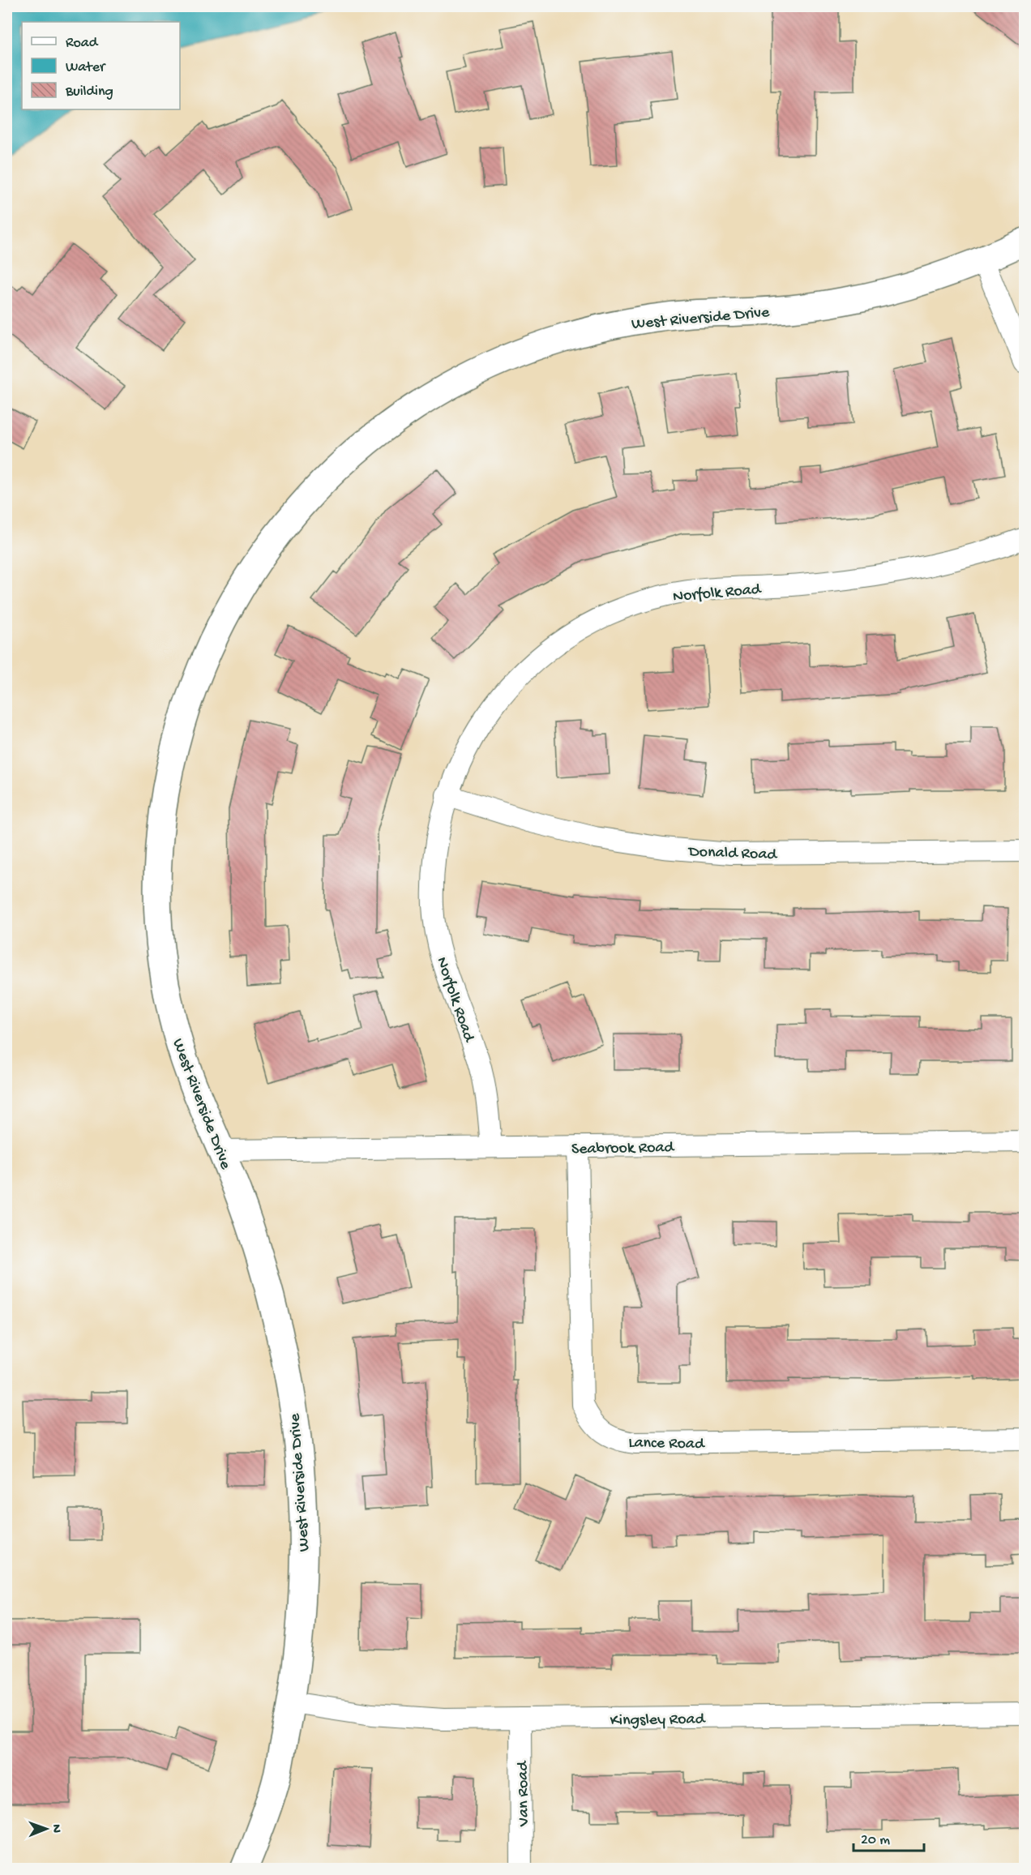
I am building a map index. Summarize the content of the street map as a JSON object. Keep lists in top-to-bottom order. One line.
{"streets":{"street":["West Riverside Drive","Norfolk Road","Donald Road","Seabrook Road","Lance Road","Kingsley Road","Van Road"]},"crossings":[["West Riverside Drive","Seabrook Road"],["West Riverside Drive","Kingsley Road"],["Norfolk Road","Donald Road"],["Norfolk Road","Seabrook Road"],["Seabrook Road","Lance Road"],["Kingsley Road","Van Road"]],"legend":["Road","Water","Building"],"scale_bar":"20 m","north":"right"}
